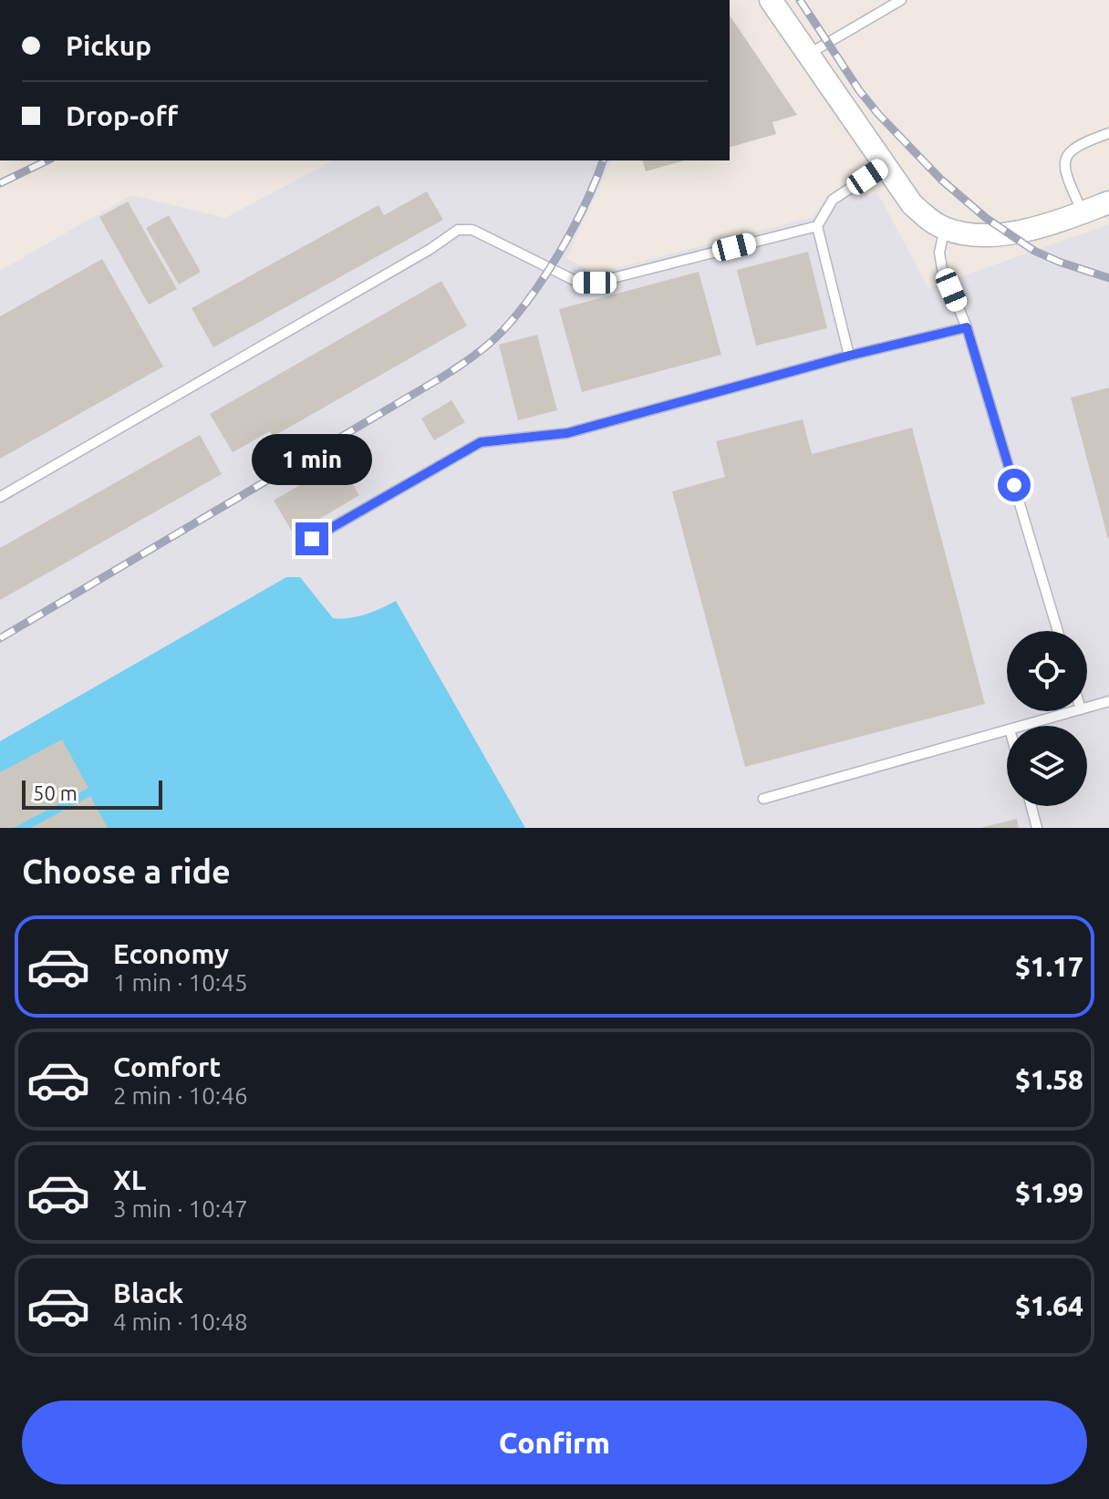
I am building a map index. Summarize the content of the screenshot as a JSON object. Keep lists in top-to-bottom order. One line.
{"scale_bar":"50 m","page":{"banner":["Pickup","Drop-off"],"bubble":"1 min","scale":"50 m","heading":"Choose a ride","list":[{"name":"Economy","note":"1 min · 10:45","value":"$1.17"},{"name":"Comfort","note":"2 min · 10:46","value":"$1.58"},{"name":"XL","note":"3 min · 10:47","value":"$1.99"},{"name":"Black","note":"4 min · 10:48","value":"$1.64"}],"buttons":"Confirm"}}
